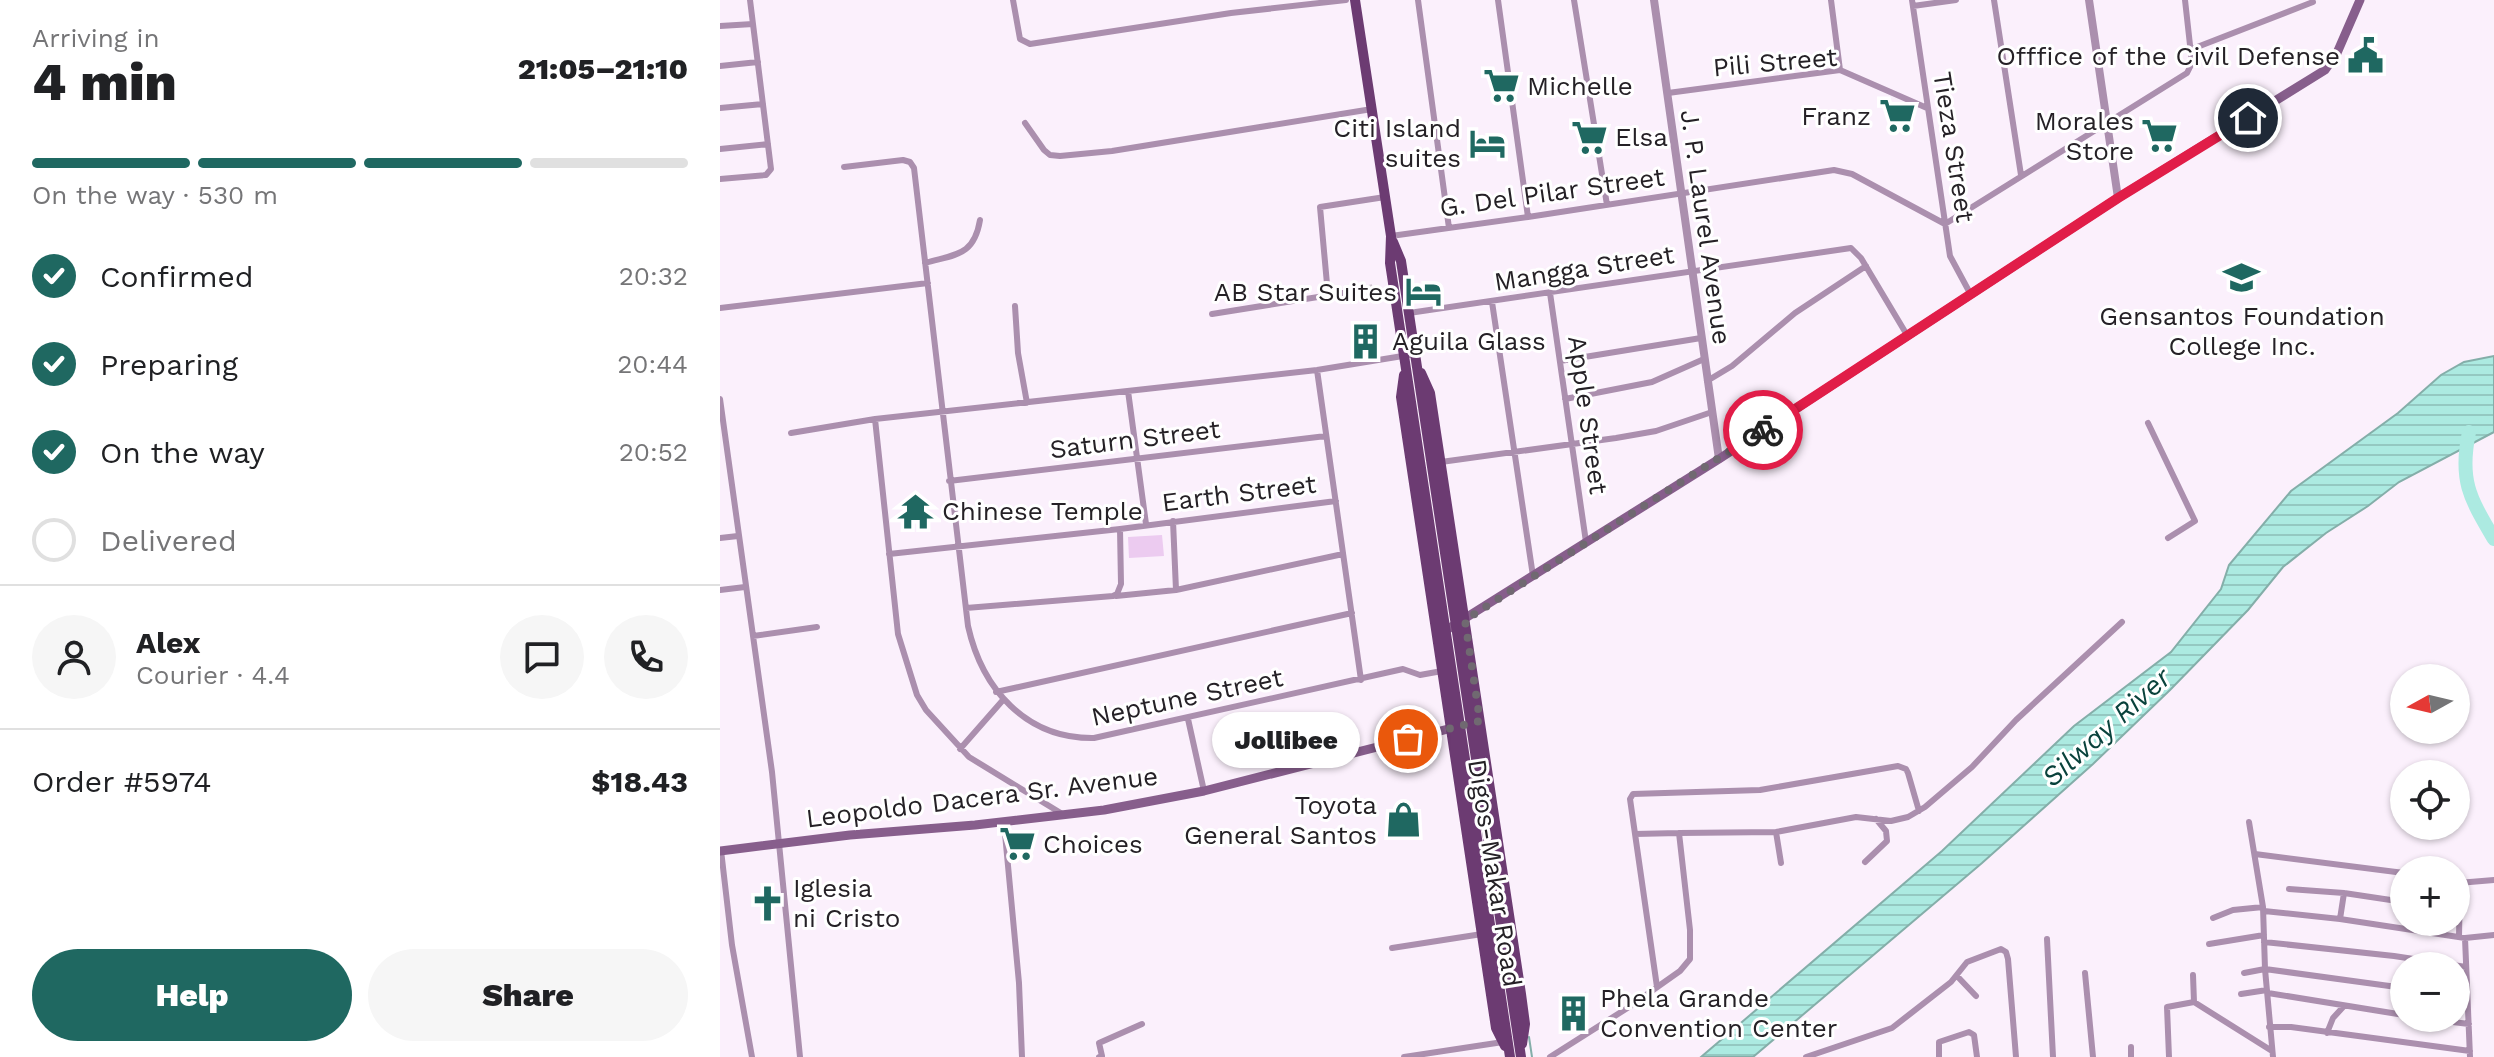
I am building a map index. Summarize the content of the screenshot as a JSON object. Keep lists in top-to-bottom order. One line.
{"streets":{"main road":["Leopoldo Dacera Sr. Avenue","Digos-Makar Road"],"street":["Pili Street","Tieza Street","G. Del Pilar Street","J. P. Laurel Avenue","Mangga Street","Apple Street","Saturn Street","Earth Street","Neptune Street"]},"crossings":[["Pili Street","Tieza Street"],["Pili Street","J. P. Laurel Avenue"],["Tieza Street","G. Del Pilar Street"],["G. Del Pilar Street","J. P. Laurel Avenue"],["G. Del Pilar Street","Digos-Makar Road"],["J. P. Laurel Avenue","Mangga Street"],["Mangga Street","Apple Street"],["Mangga Street","Digos-Makar Road"],["Saturn Street","Neptune Street"],["Earth Street","Neptune Street"],["Neptune Street","Digos-Makar Road"],["Leopoldo Dacera Sr. Avenue","Digos-Makar Road"]],"water":["Silway River"],"places":{"public building":["Offfice of the Civil Defense"],"supermarket":["Michelle","Franz","Morales Store","Elsa","Choices"],"hotel":["Citi Island suites","AB Star Suites"],"school or university":["Gensantos Foundation College Inc."],"building":["Aguila Glass","Phela Grande Convention Center"],"temple":["Chinese Temple"],"other":["Jollibee"],"shop":["Toyota General Santos"],"church":["Iglesia ni Cristo"]},"north":"left","page":{"heading":["4 min","Arriving in","21:05–21:10"],"panel":["Alex","Courier · 4.4","Order #5974","$18.43"],"bar":"On the way · 530 m","list":[["Confirmed","20:32"],["Preparing","20:44"],["On the way","20:52"],"Delivered"],"map_buttons":["+","−"],"bubble":"Jollibee","buttons":["Help","Share"]}}
